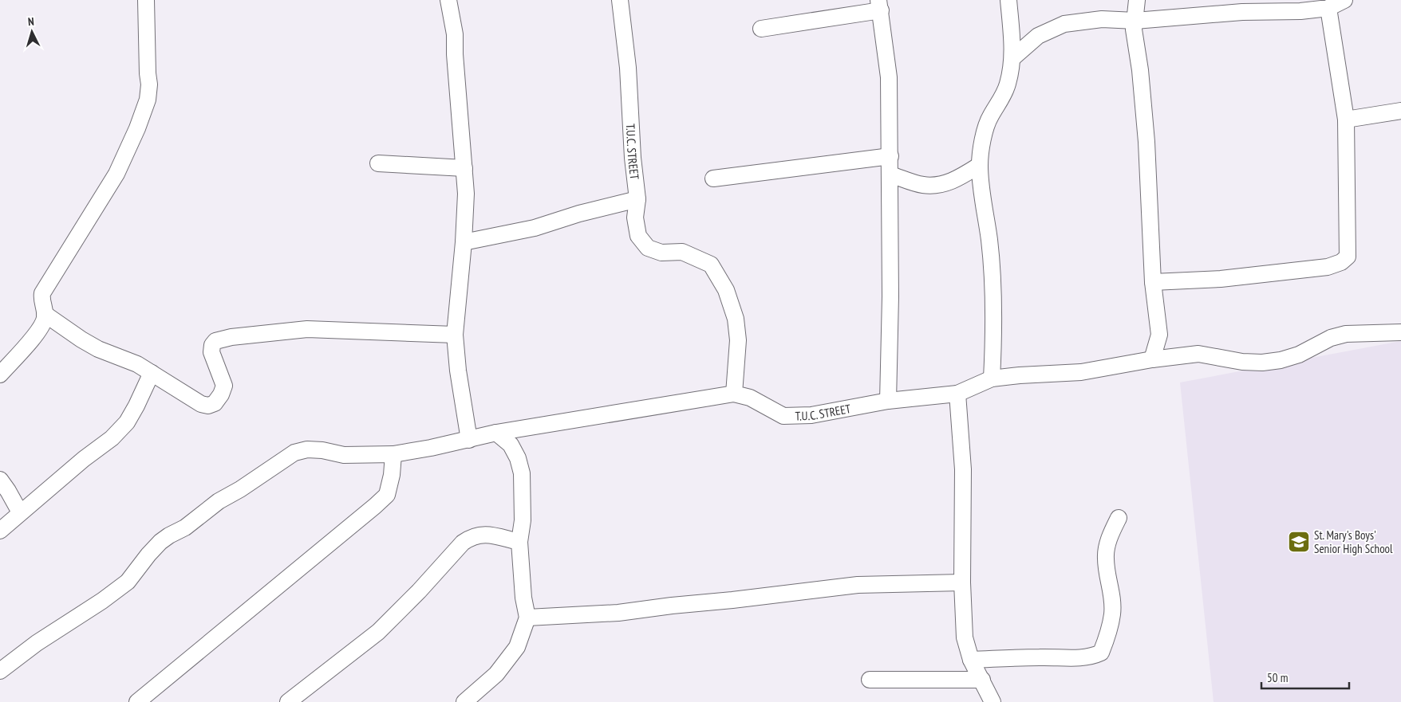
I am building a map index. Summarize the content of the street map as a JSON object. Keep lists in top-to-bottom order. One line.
{"streets":{"street":["T.U.C. STREET"]},"places":{"school or university":["St. Mary's Boys' Senior High School"]},"scale_bar":"50 m","north":"top"}
